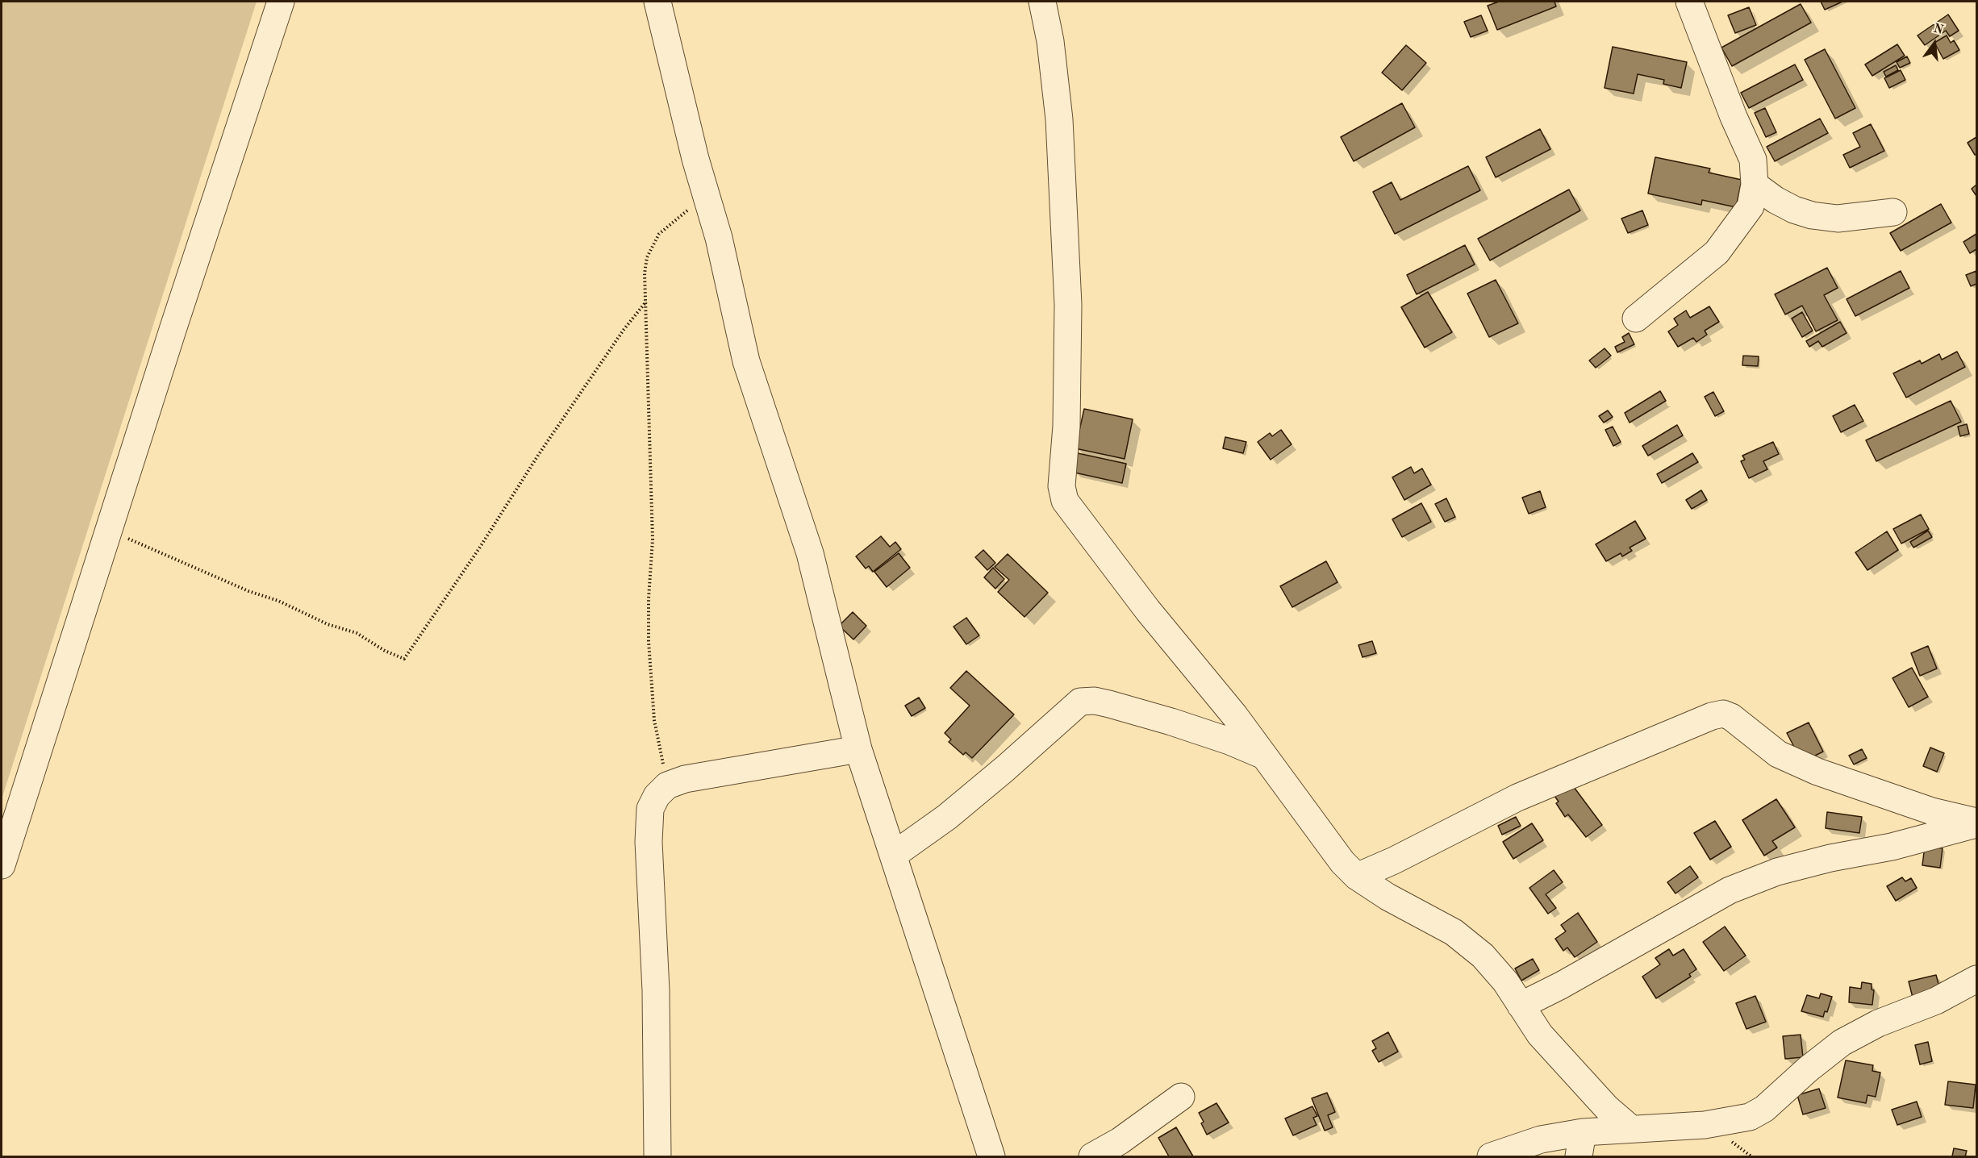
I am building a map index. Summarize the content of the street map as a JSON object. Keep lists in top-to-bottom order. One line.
{"north":"top"}
